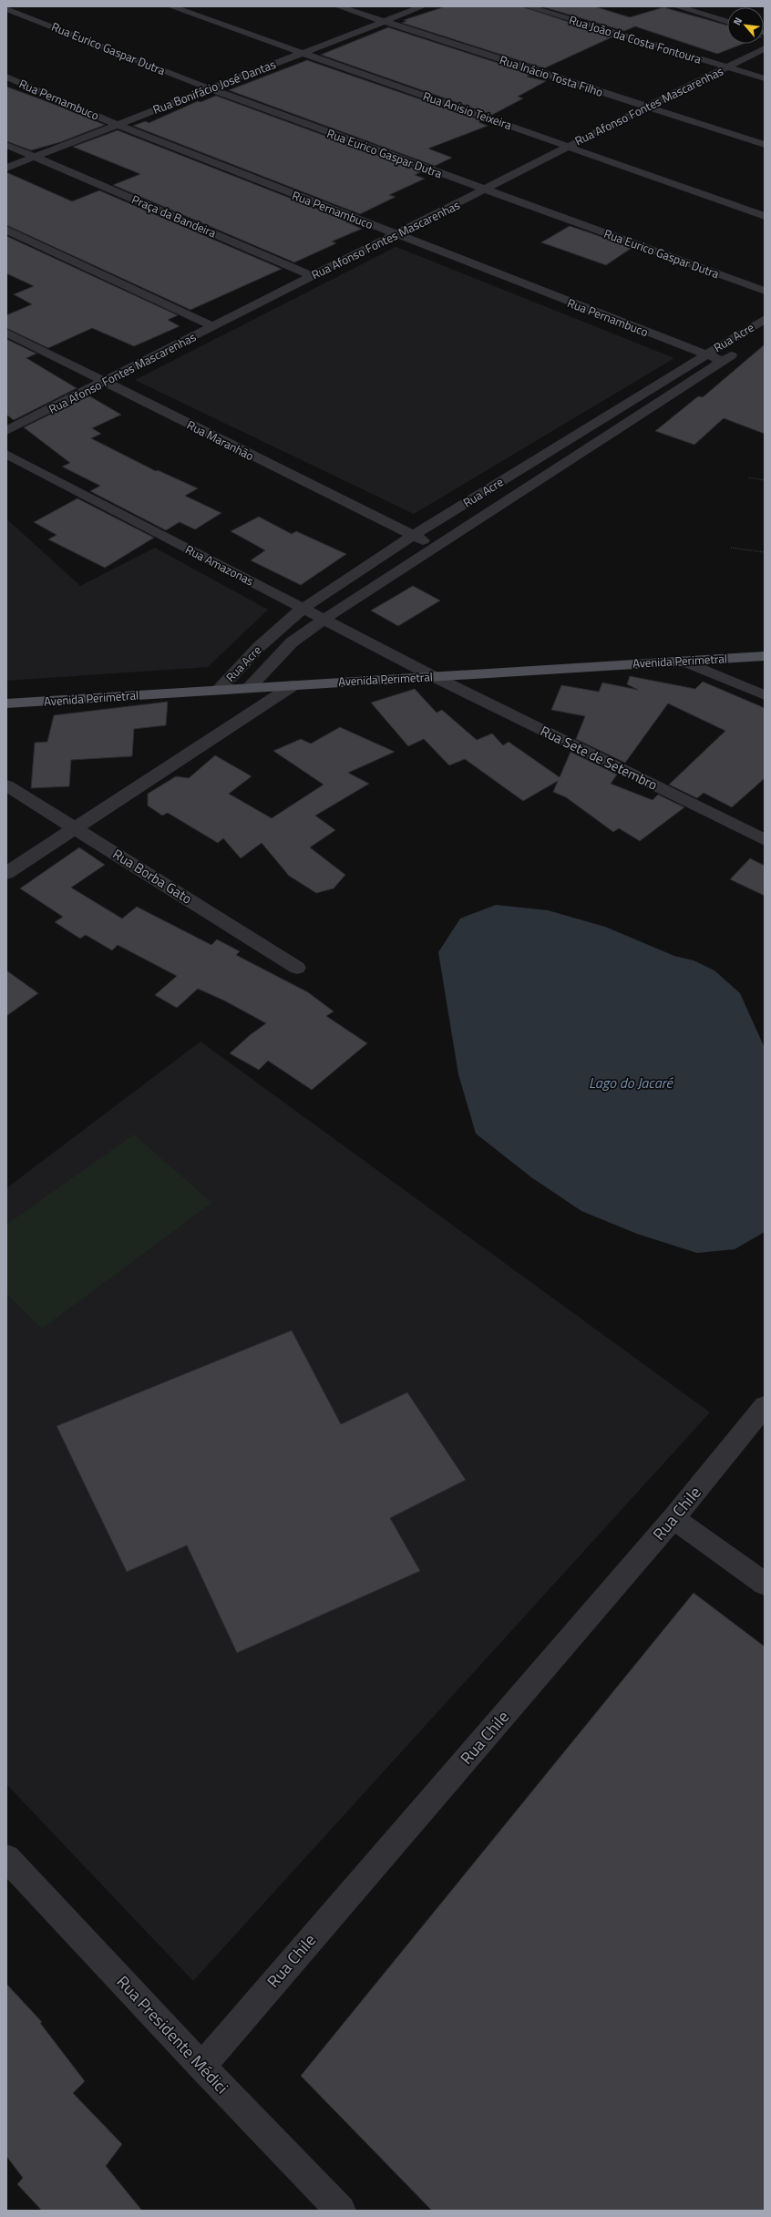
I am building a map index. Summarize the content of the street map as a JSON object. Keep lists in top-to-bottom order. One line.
{"streets":{"main road":["Avenida Perimetral"],"street":["Rua João da Costa Fontoura","Rua Eurico Gaspar Dutra","Rua Inácio Tosta Filho","Rua Bonifácio José Dantas","Rua Pernambuco","Rua Afonso Fontes Mascarenhas","Rua Anisio Teixeira","Praça da Bandeira","Rua Acre","Rua Maranhão","Rua Amazonas","Rua Sete de Setembro","Rua Borba Gato","Rua Chile","Rua Presidente Médici"]},"crossings":[["Rua João da Costa Fontoura","Rua Afonso Fontes Mascarenhas"],["Rua Eurico Gaspar Dutra","Rua Bonifácio José Dantas"],["Rua Eurico Gaspar Dutra","Rua Afonso Fontes Mascarenhas"],["Rua Inácio Tosta Filho","Rua Bonifácio José Dantas"],["Rua Inácio Tosta Filho","Rua Afonso Fontes Mascarenhas"],["Rua Bonifácio José Dantas","Rua Pernambuco"],["Rua Bonifácio José Dantas","Rua Anisio Teixeira"],["Rua Bonifácio José Dantas","Praça da Bandeira"],["Rua Pernambuco","Rua Afonso Fontes Mascarenhas"],["Rua Pernambuco","Rua Acre"],["Rua Afonso Fontes Mascarenhas","Rua Anisio Teixeira"],["Rua Afonso Fontes Mascarenhas","Praça da Bandeira"],["Rua Afonso Fontes Mascarenhas","Rua Maranhão"],["Rua Acre","Rua Maranhão"],["Rua Acre","Rua Amazonas"],["Rua Acre","Avenida Perimetral"],["Rua Amazonas","Avenida Perimetral"],["Rua Amazonas","Rua Sete de Setembro"],["Avenida Perimetral","Rua Sete de Setembro"],["Rua Chile","Rua Presidente Médici"]],"water":["Lago do Jacaré"],"north":"top left"}
